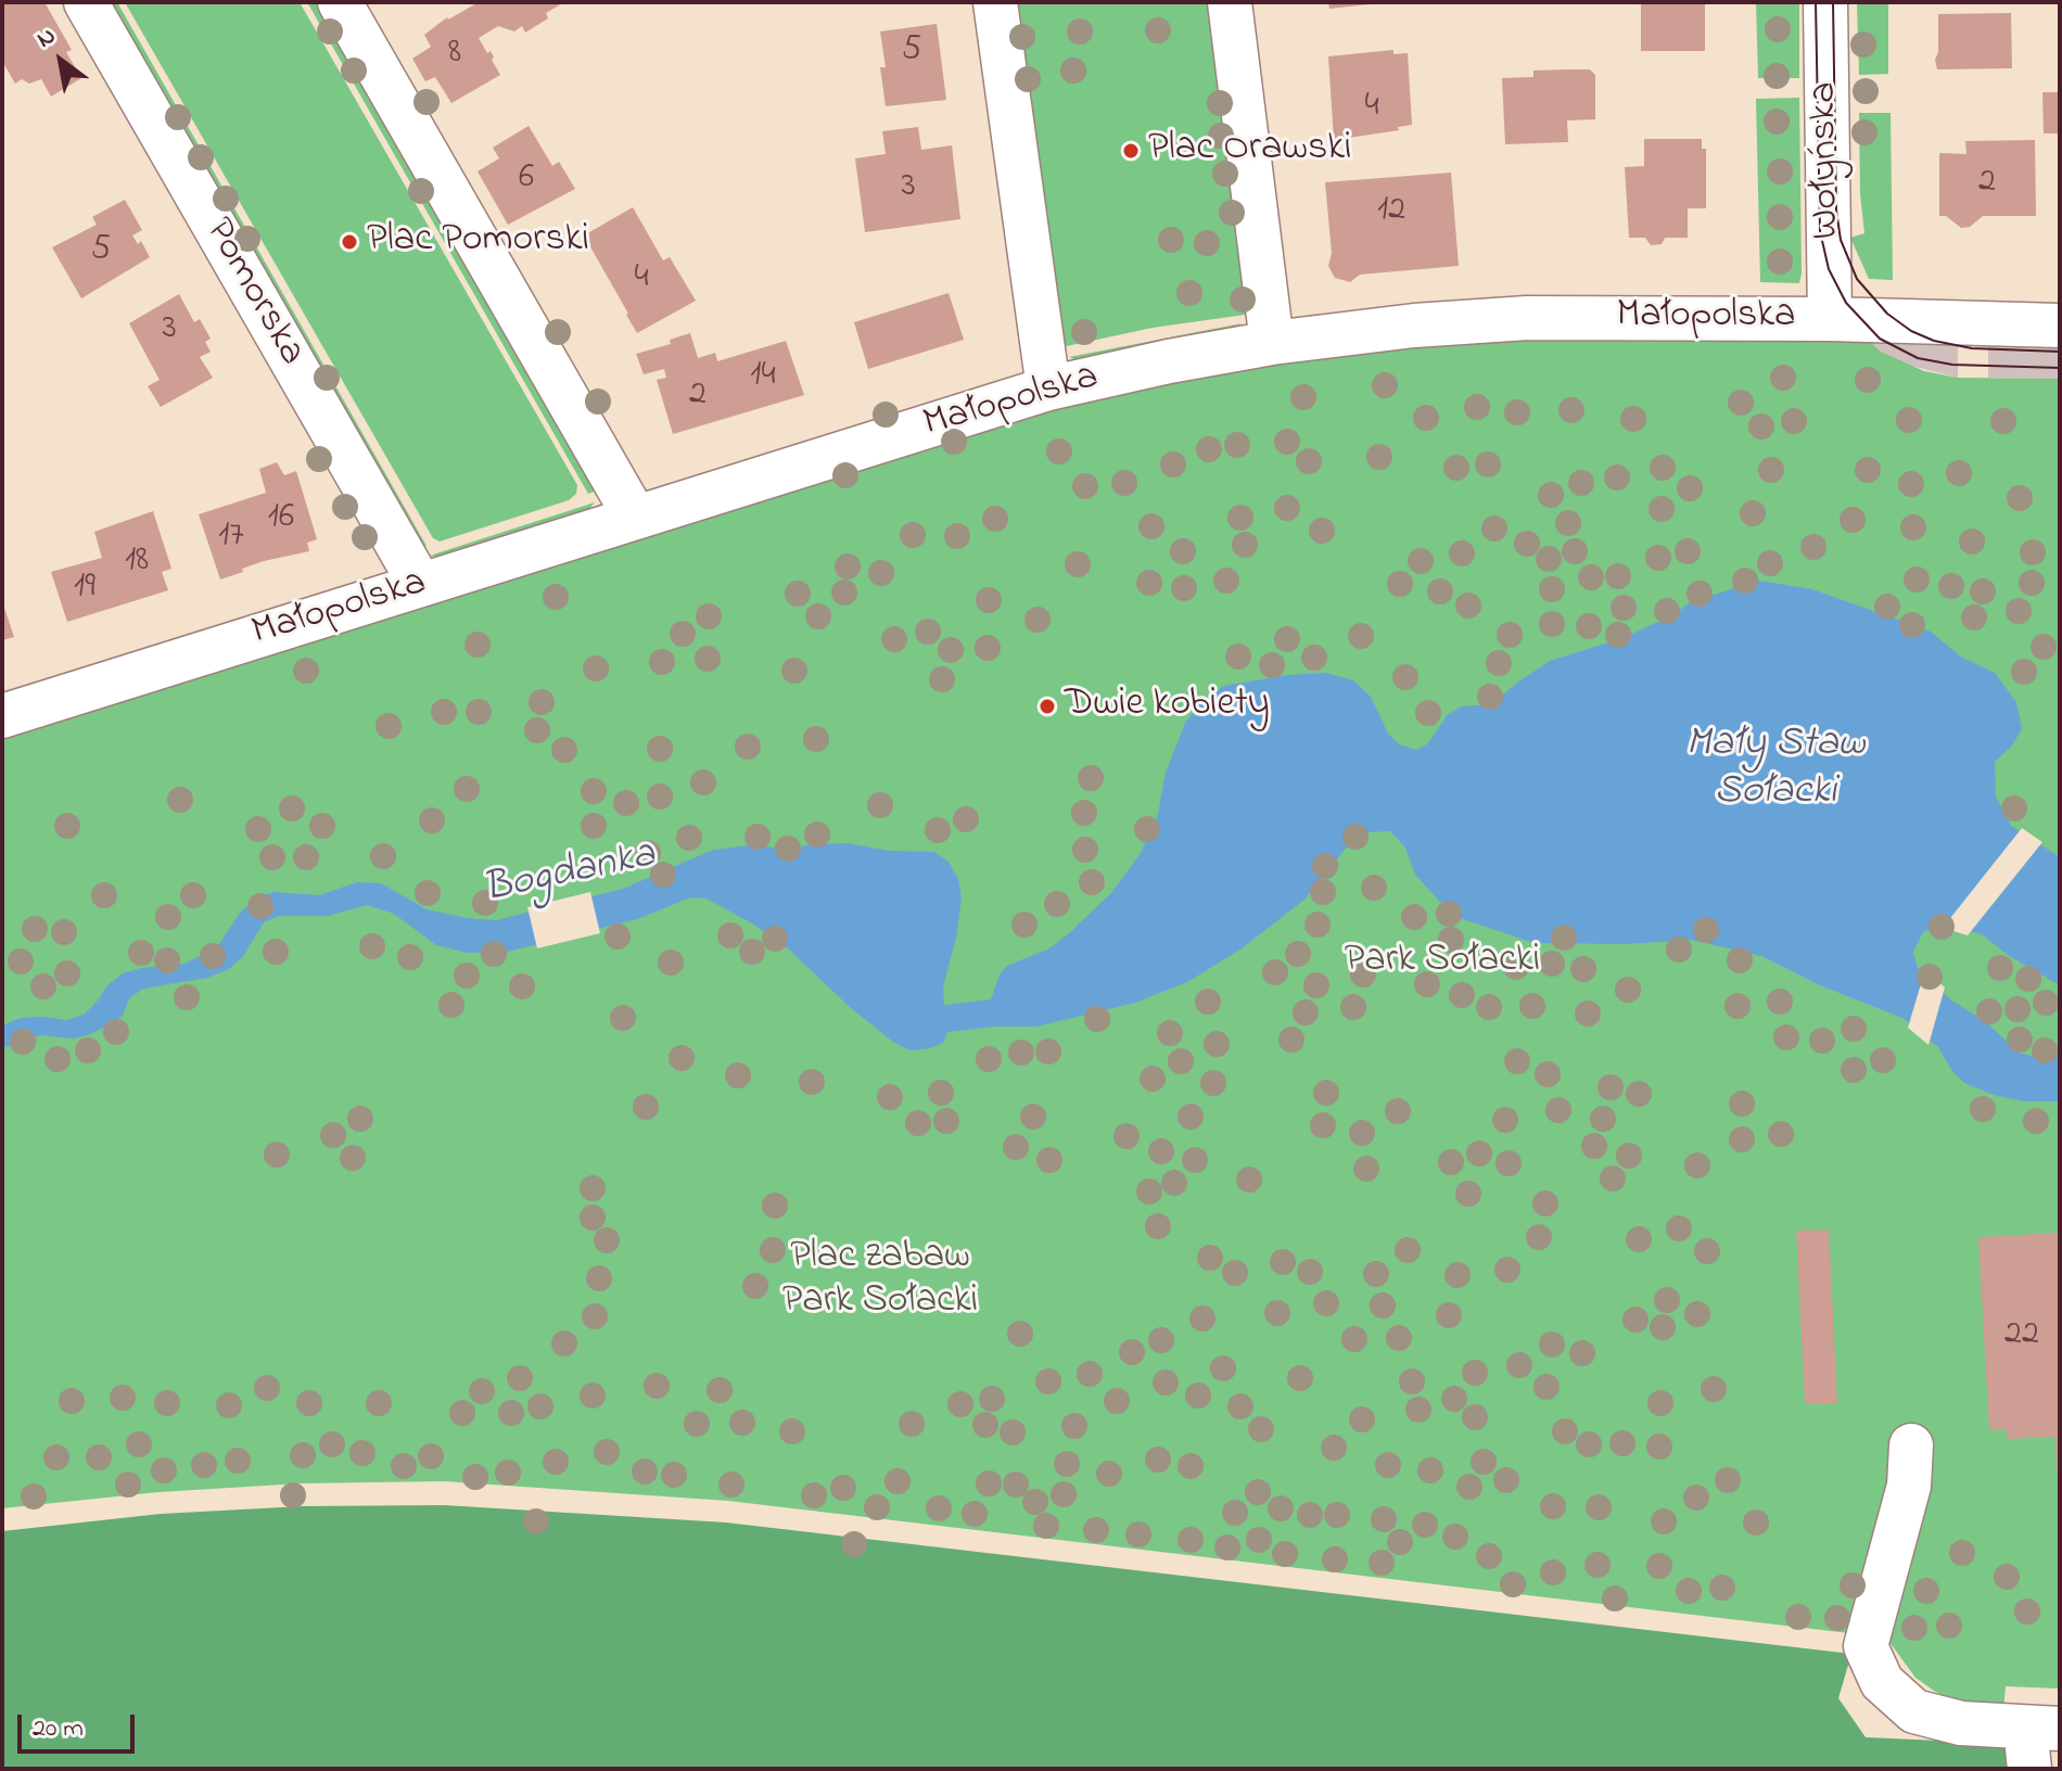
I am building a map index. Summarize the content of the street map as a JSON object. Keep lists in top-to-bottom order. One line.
{"streets":{"street":["Wołyńska","Pomorska","Małopolska"]},"crossings":[["Wołyńska","Małopolska"],["Pomorska","Małopolska"]],"water":["Mały Staw Sołacki","Bogdanka"],"parks":["Park Sołacki","Plac zabaw Park Sołacki"],"places":["Plac Orawski","Plac Pomorski","Dwie kobiety"],"house_numbers":["5","8","4","6","2","3","12","5","4","3","14","2","16","17","18","19","22"],"scale_bar":"20 m","north":"top left"}
